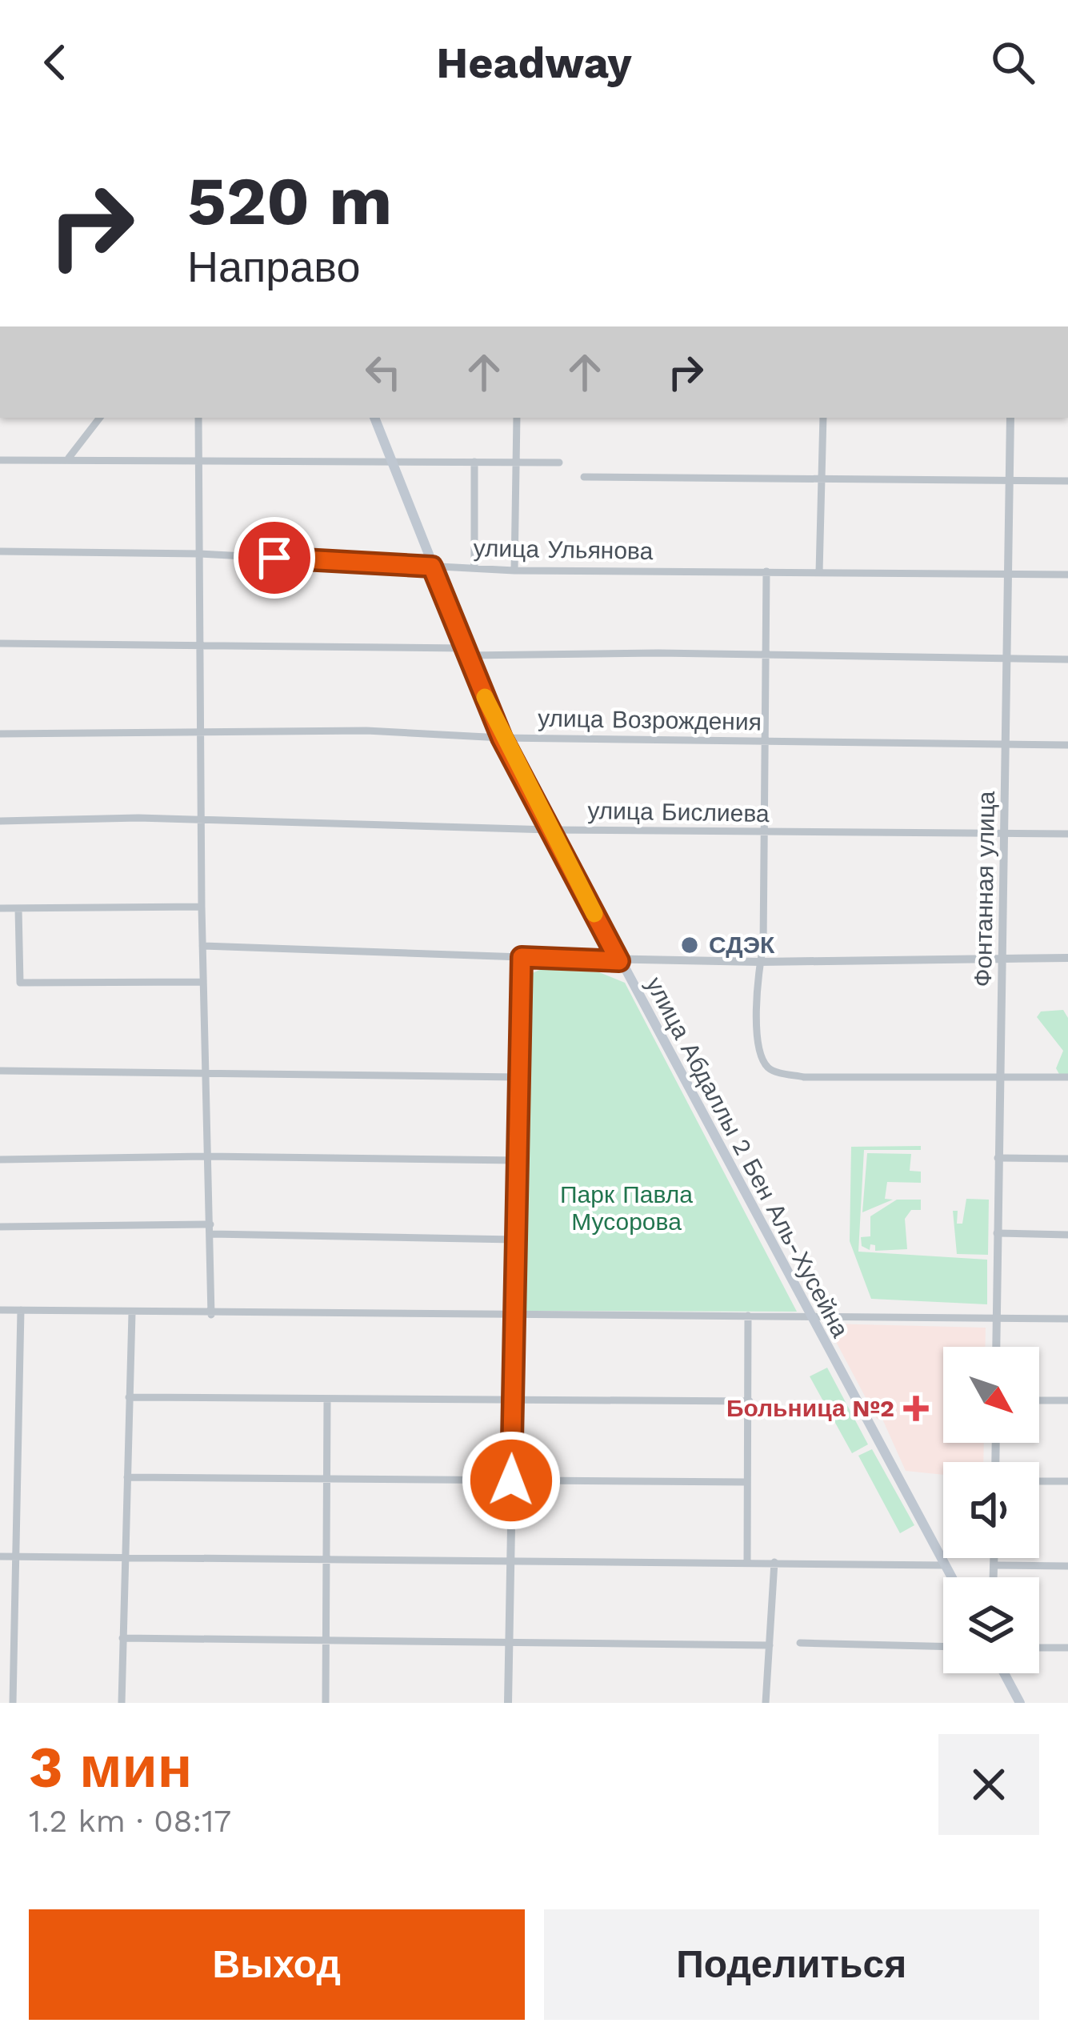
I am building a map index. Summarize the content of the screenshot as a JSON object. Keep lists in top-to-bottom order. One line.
{"streets":{"main road":["улица Абдаллы 2 Бен Аль-Хусейна"],"street":["улица Ульянова","улица Возрождения","улица Бислиева","Фонтанная улица"]},"crossings":[["улица Ульянова","Фонтанная улица"],["улица Ульянова","улица Абдаллы 2 Бен Аль-Хусейна"],["улица Возрождения","Фонтанная улица"],["улица Возрождения","улица Абдаллы 2 Бен Аль-Хусейна"],["улица Бислиева","Фонтанная улица"],["улица Бислиева","улица Абдаллы 2 Бен Аль-Хусейна"]],"parks":["Парк Павла Мусорова"],"places":{"other":["СДЭК"],"health":["Больница №2"]},"north":"bottom right","page":{"header":"Headway","turn":["520 m","Направо"],"heading":["3 мин","1.2 km · 08:17"],"buttons":["Выход","Поделиться"]}}
